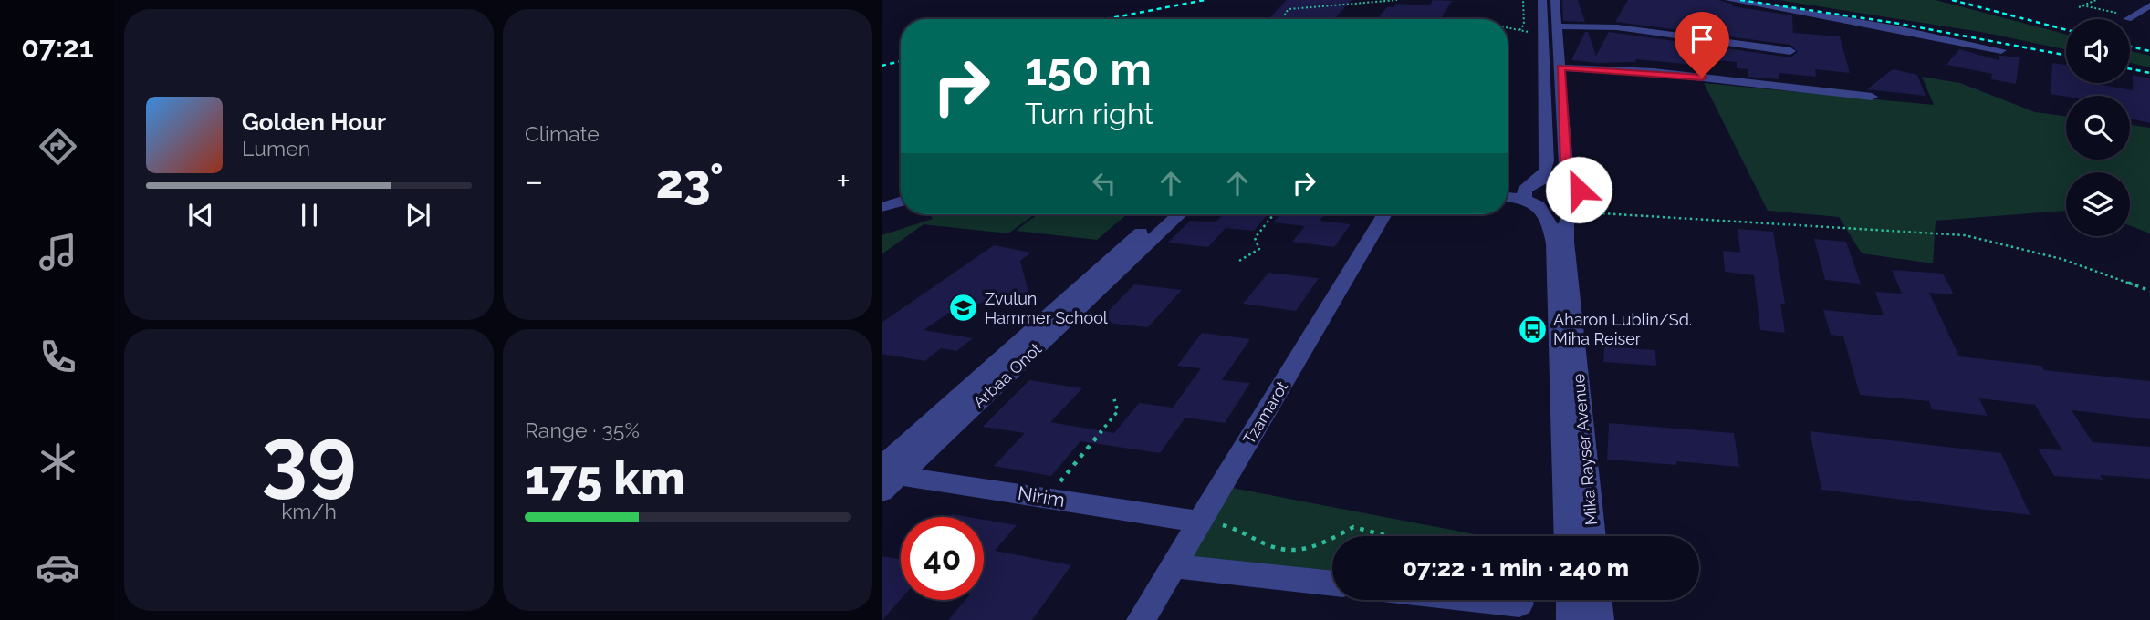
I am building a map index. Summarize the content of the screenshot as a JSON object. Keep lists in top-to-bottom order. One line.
{"streets":{"street":["Arbaa Onot","Tzamarot","Mika Rayser Avenue","Nirim"]},"crossings":[["Arbaa Onot","Nirim"],["Tzamarot","Nirim"]],"places":{"school or university":["Zvulun Hammer School"],"bus stop":["Aharon Lublin/Sd. Miha Reiser"]},"page":{"tabs":"07:21","tile":["Climate",["39","km/h"],["Range · 35%","175 km"]],"turn":["150 m","Turn right"],"song":["Golden Hour","Lumen"],"heat":["−","23°","+"],"limit":"40","trip":"07:22 · 1 min · 240 m"}}
